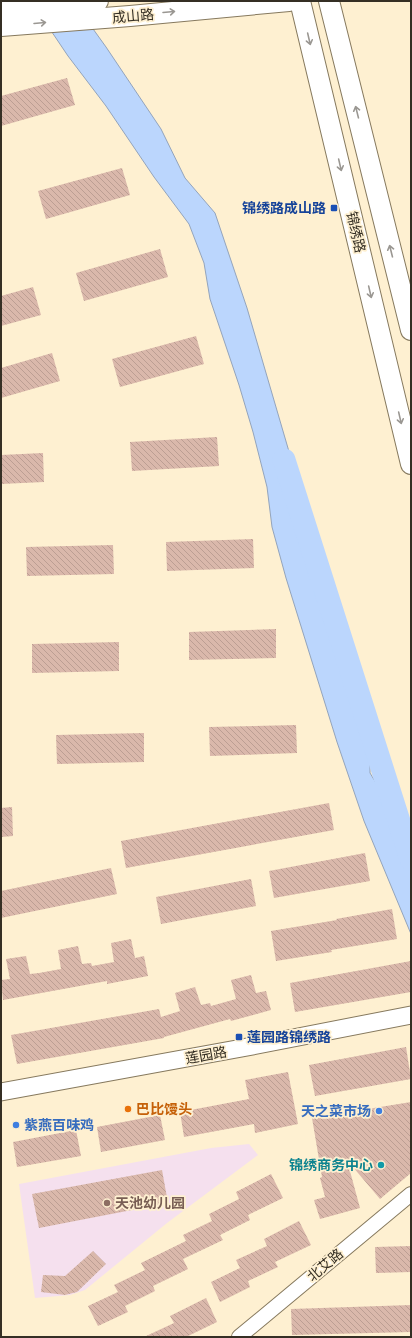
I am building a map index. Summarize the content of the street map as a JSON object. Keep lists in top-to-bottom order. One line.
{"streets":{"main road":["成山路","锦绣路"],"street":["莲园路","北艾路"]},"places":{"transit":["锦绣路成山路","莲园路锦绣路"],"other":["巴比馒头","天之菜市场","紫燕百味鸡","锦绣商务中心","天池幼儿园"]}}
